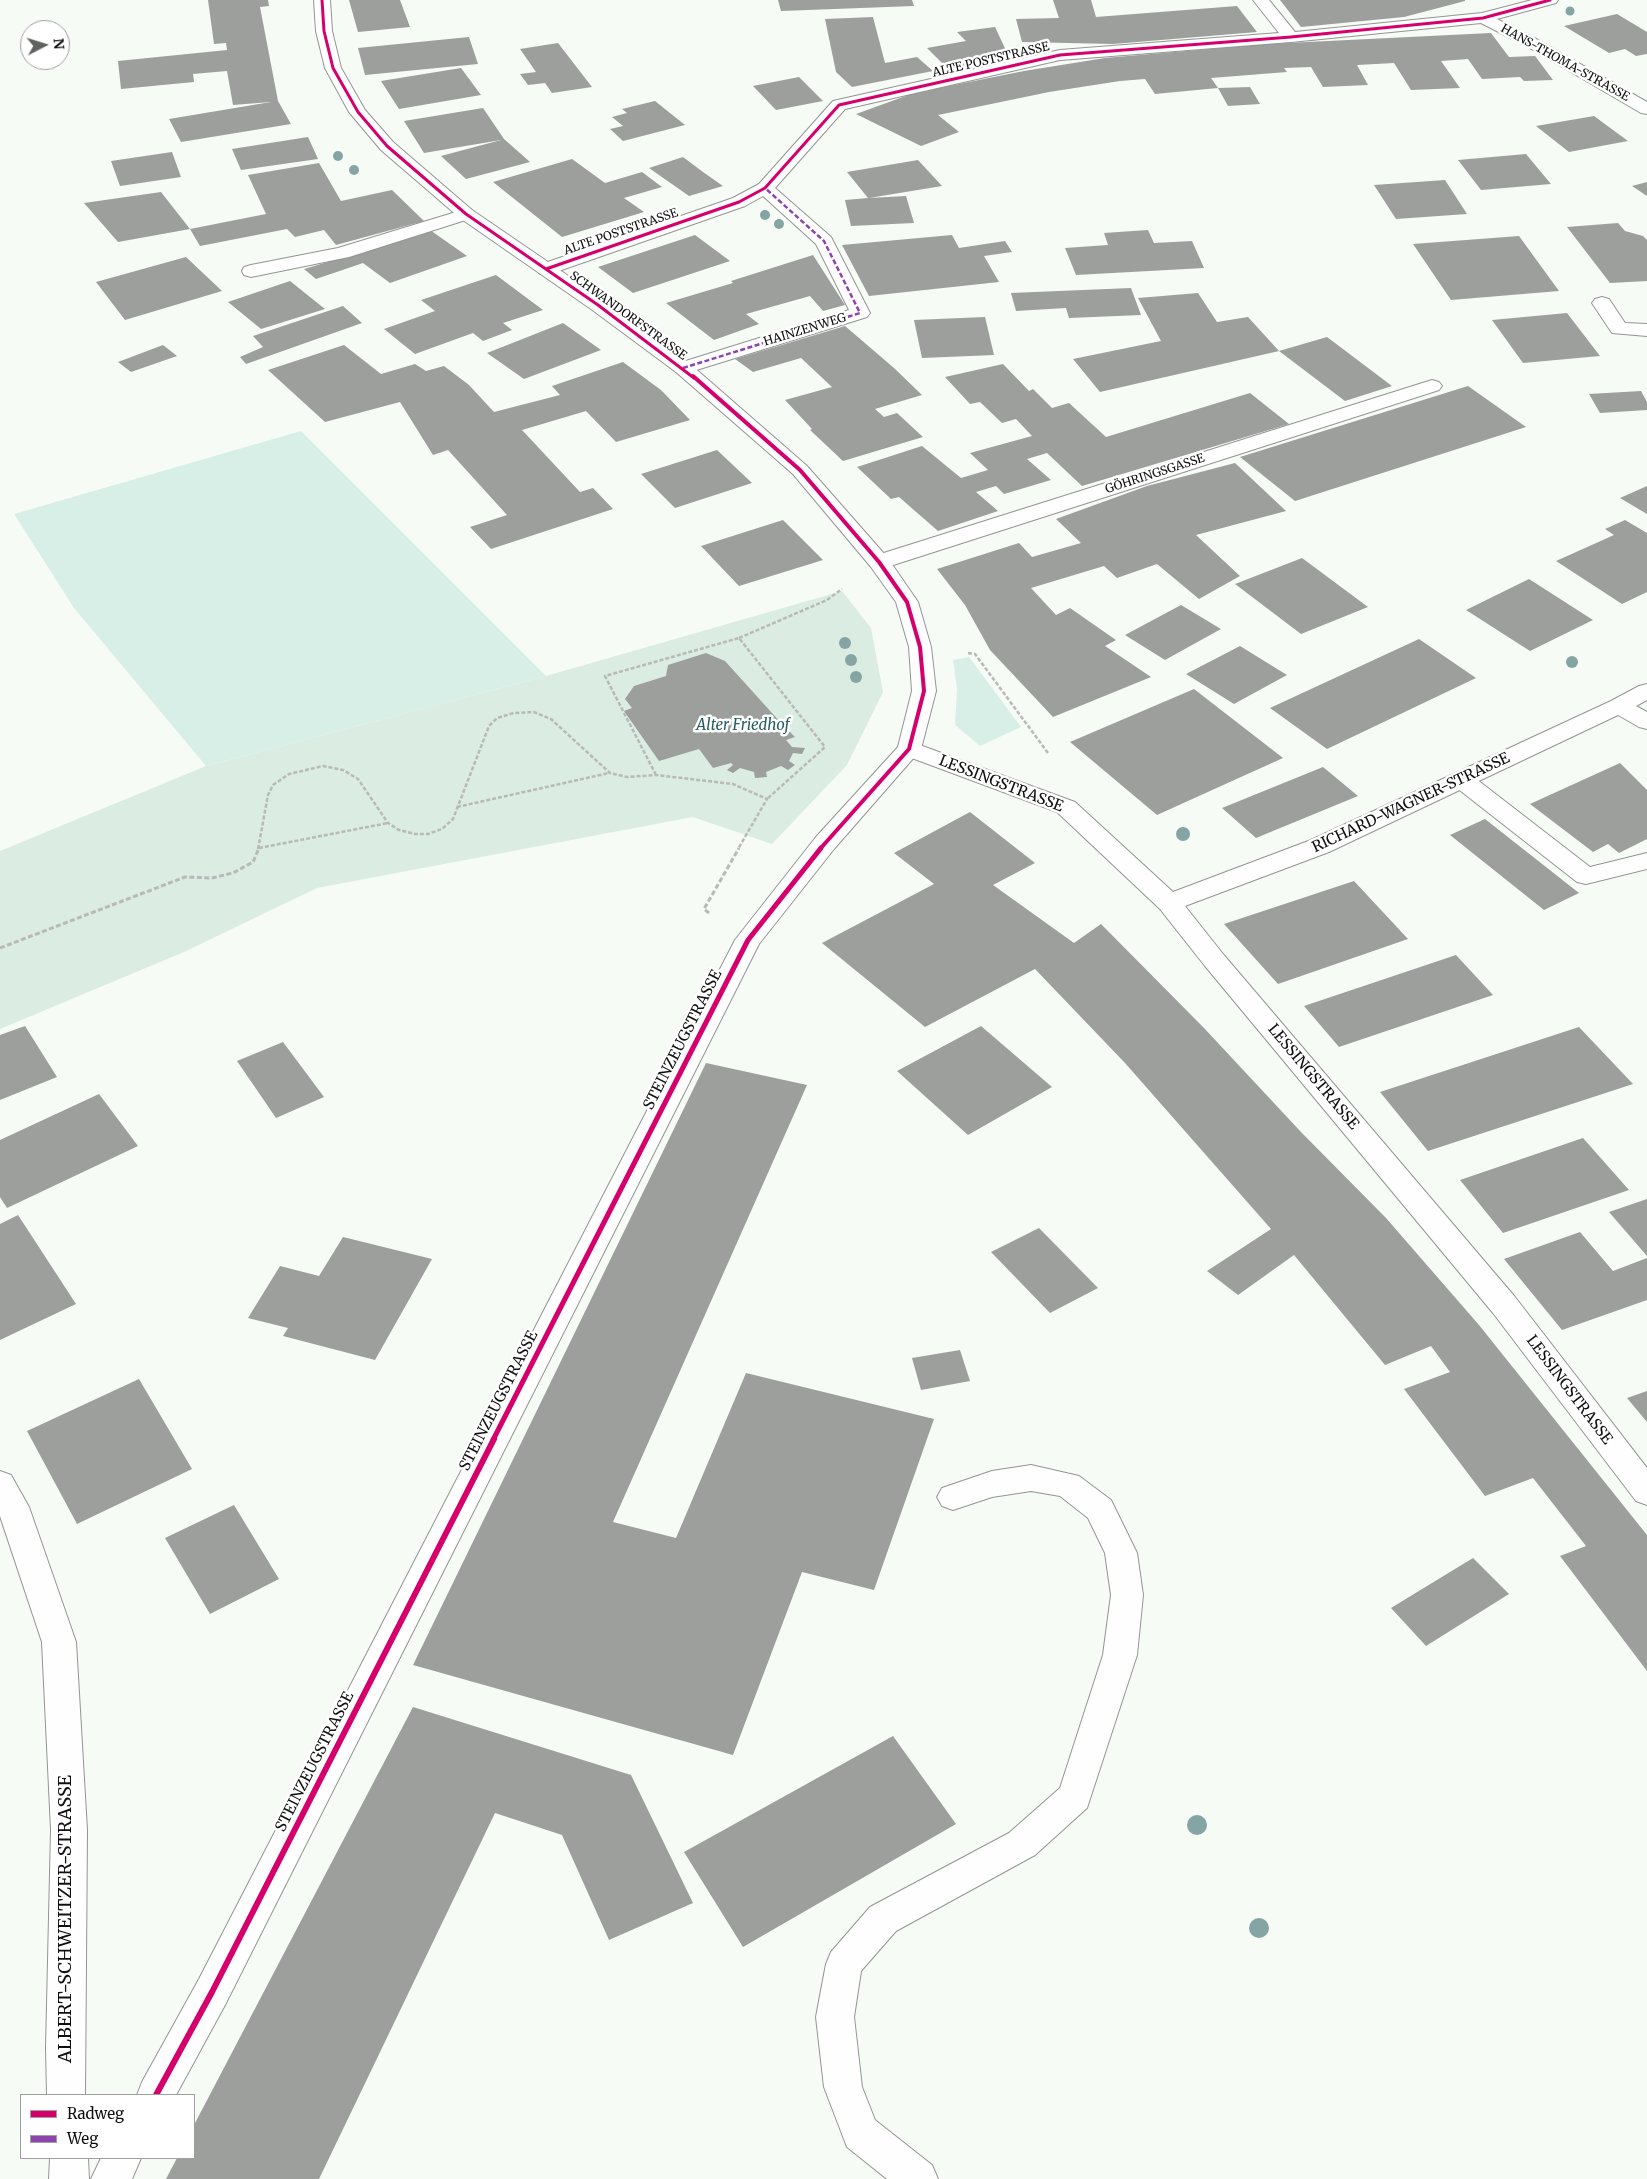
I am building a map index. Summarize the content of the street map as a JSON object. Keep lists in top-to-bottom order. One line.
{"streets":{"street":["ALTE POSTSTRASSE","HANS-THOMA-STRASSE","SCHWANDORFSTRASSE","HAINZENWEG","GÖHRINGSGASSE","LESSINGSTRASSE","RICHARD-WAGNER-STRASSE","STEINZEUGSTRASSE","ALBERT-SCHWEITZER-STRASSE"]},"crossings":[["ALTE POSTSTRASSE","HANS-THOMA-STRASSE"],["ALTE POSTSTRASSE","SCHWANDORFSTRASSE"],["ALTE POSTSTRASSE","HAINZENWEG"],["SCHWANDORFSTRASSE","HAINZENWEG"],["SCHWANDORFSTRASSE","GÖHRINGSGASSE"],["SCHWANDORFSTRASSE","LESSINGSTRASSE"],["SCHWANDORFSTRASSE","STEINZEUGSTRASSE"],["LESSINGSTRASSE","RICHARD-WAGNER-STRASSE"],["LESSINGSTRASSE","STEINZEUGSTRASSE"]],"parks":["Alter Friedhof"],"legend":["Radweg","Weg"],"north":"right"}
